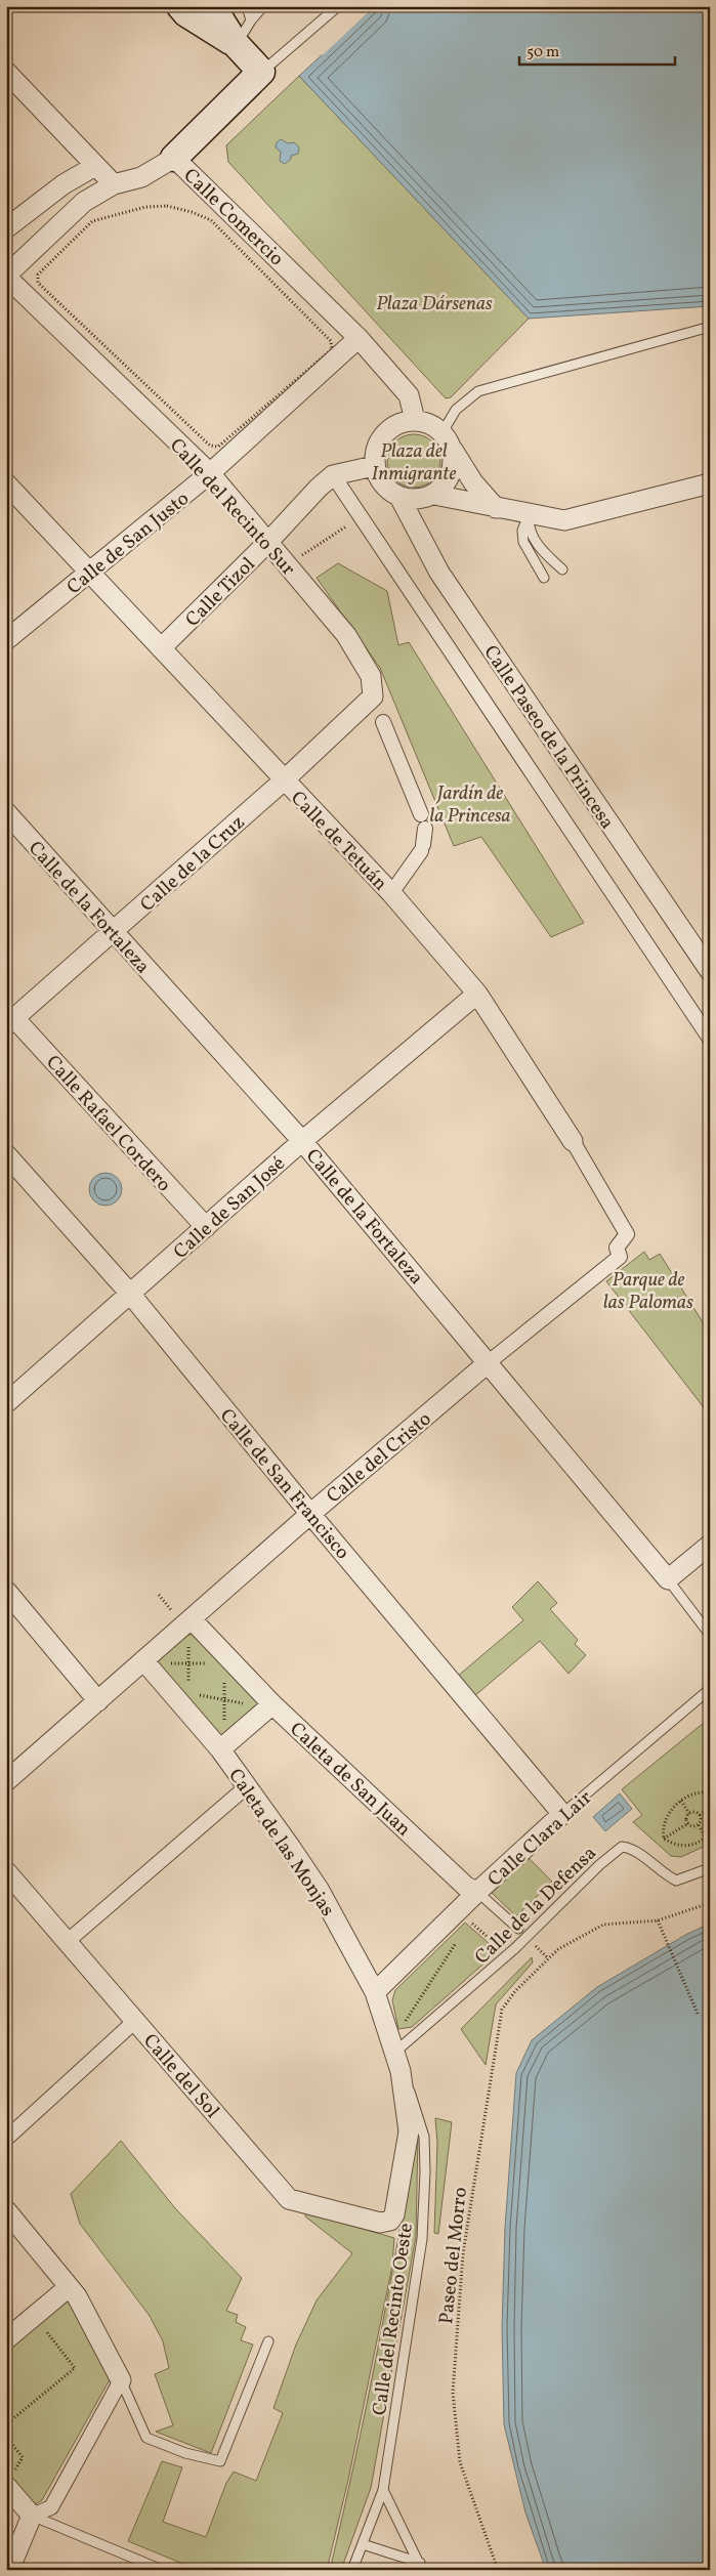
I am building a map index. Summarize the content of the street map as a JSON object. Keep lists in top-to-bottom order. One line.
{"streets":{"street":["Calle Comercio","Calle del Recinto Sur","Calle de San Justo","Calle Tizol","Calle Paseo de la Princesa","Calle de Tetuán","Calle de la Cruz","Calle de la Fortaleza","Calle Rafael Cordero","Calle de San José","Calle del Cristo","Calle de San Francisco","Caleta de San Juan","Calle Clara Lair","Caleta de las Monjas","Calle del Sol"],"lane":["Calle de la Defensa","Calle del Recinto Oeste"],"path":["Paseo del Morro"]},"crossings":[["Calle Comercio","Calle del Recinto Sur"],["Calle Comercio","Calle de San Justo"],["Calle Comercio","Calle Tizol"],["Calle Comercio","Calle Paseo de la Princesa"],["Calle del Recinto Sur","Calle de San Justo"],["Calle del Recinto Sur","Calle Tizol"],["Calle del Recinto Sur","Calle de la Cruz"],["Calle de San Justo","Calle de Tetuán"],["Calle Tizol","Calle Paseo de la Princesa"],["Calle Tizol","Calle de Tetuán"],["Calle de Tetuán","Calle de la Cruz"],["Calle de Tetuán","Calle de San José"],["Calle de Tetuán","Calle del Cristo"],["Calle de la Cruz","Calle de la Fortaleza"],["Calle de la Cruz","Calle Rafael Cordero"],["Calle de la Fortaleza","Calle de San José"],["Calle de la Fortaleza","Calle del Cristo"],["Calle Rafael Cordero","Calle de San José"],["Calle de San José","Calle de San Francisco"],["Calle del Cristo","Calle de San Francisco"],["Calle del Cristo","Caleta de San Juan"],["Calle del Cristo","Caleta de las Monjas"],["Calle de San Francisco","Calle Clara Lair"],["Caleta de San Juan","Calle Clara Lair"],["Caleta de San Juan","Caleta de las Monjas"],["Calle Clara Lair","Caleta de las Monjas"],["Caleta de las Monjas","Calle de la Defensa"],["Caleta de las Monjas","Calle del Sol"],["Caleta de las Monjas","Calle del Recinto Oeste"],["Calle de la Defensa","Calle del Recinto Oeste"]],"parks":["Plaza Dársenas","Plaza del Inmigrante","Jardín de la Princesa","Parque de las Palomas"],"scale_bar":"50 m"}
